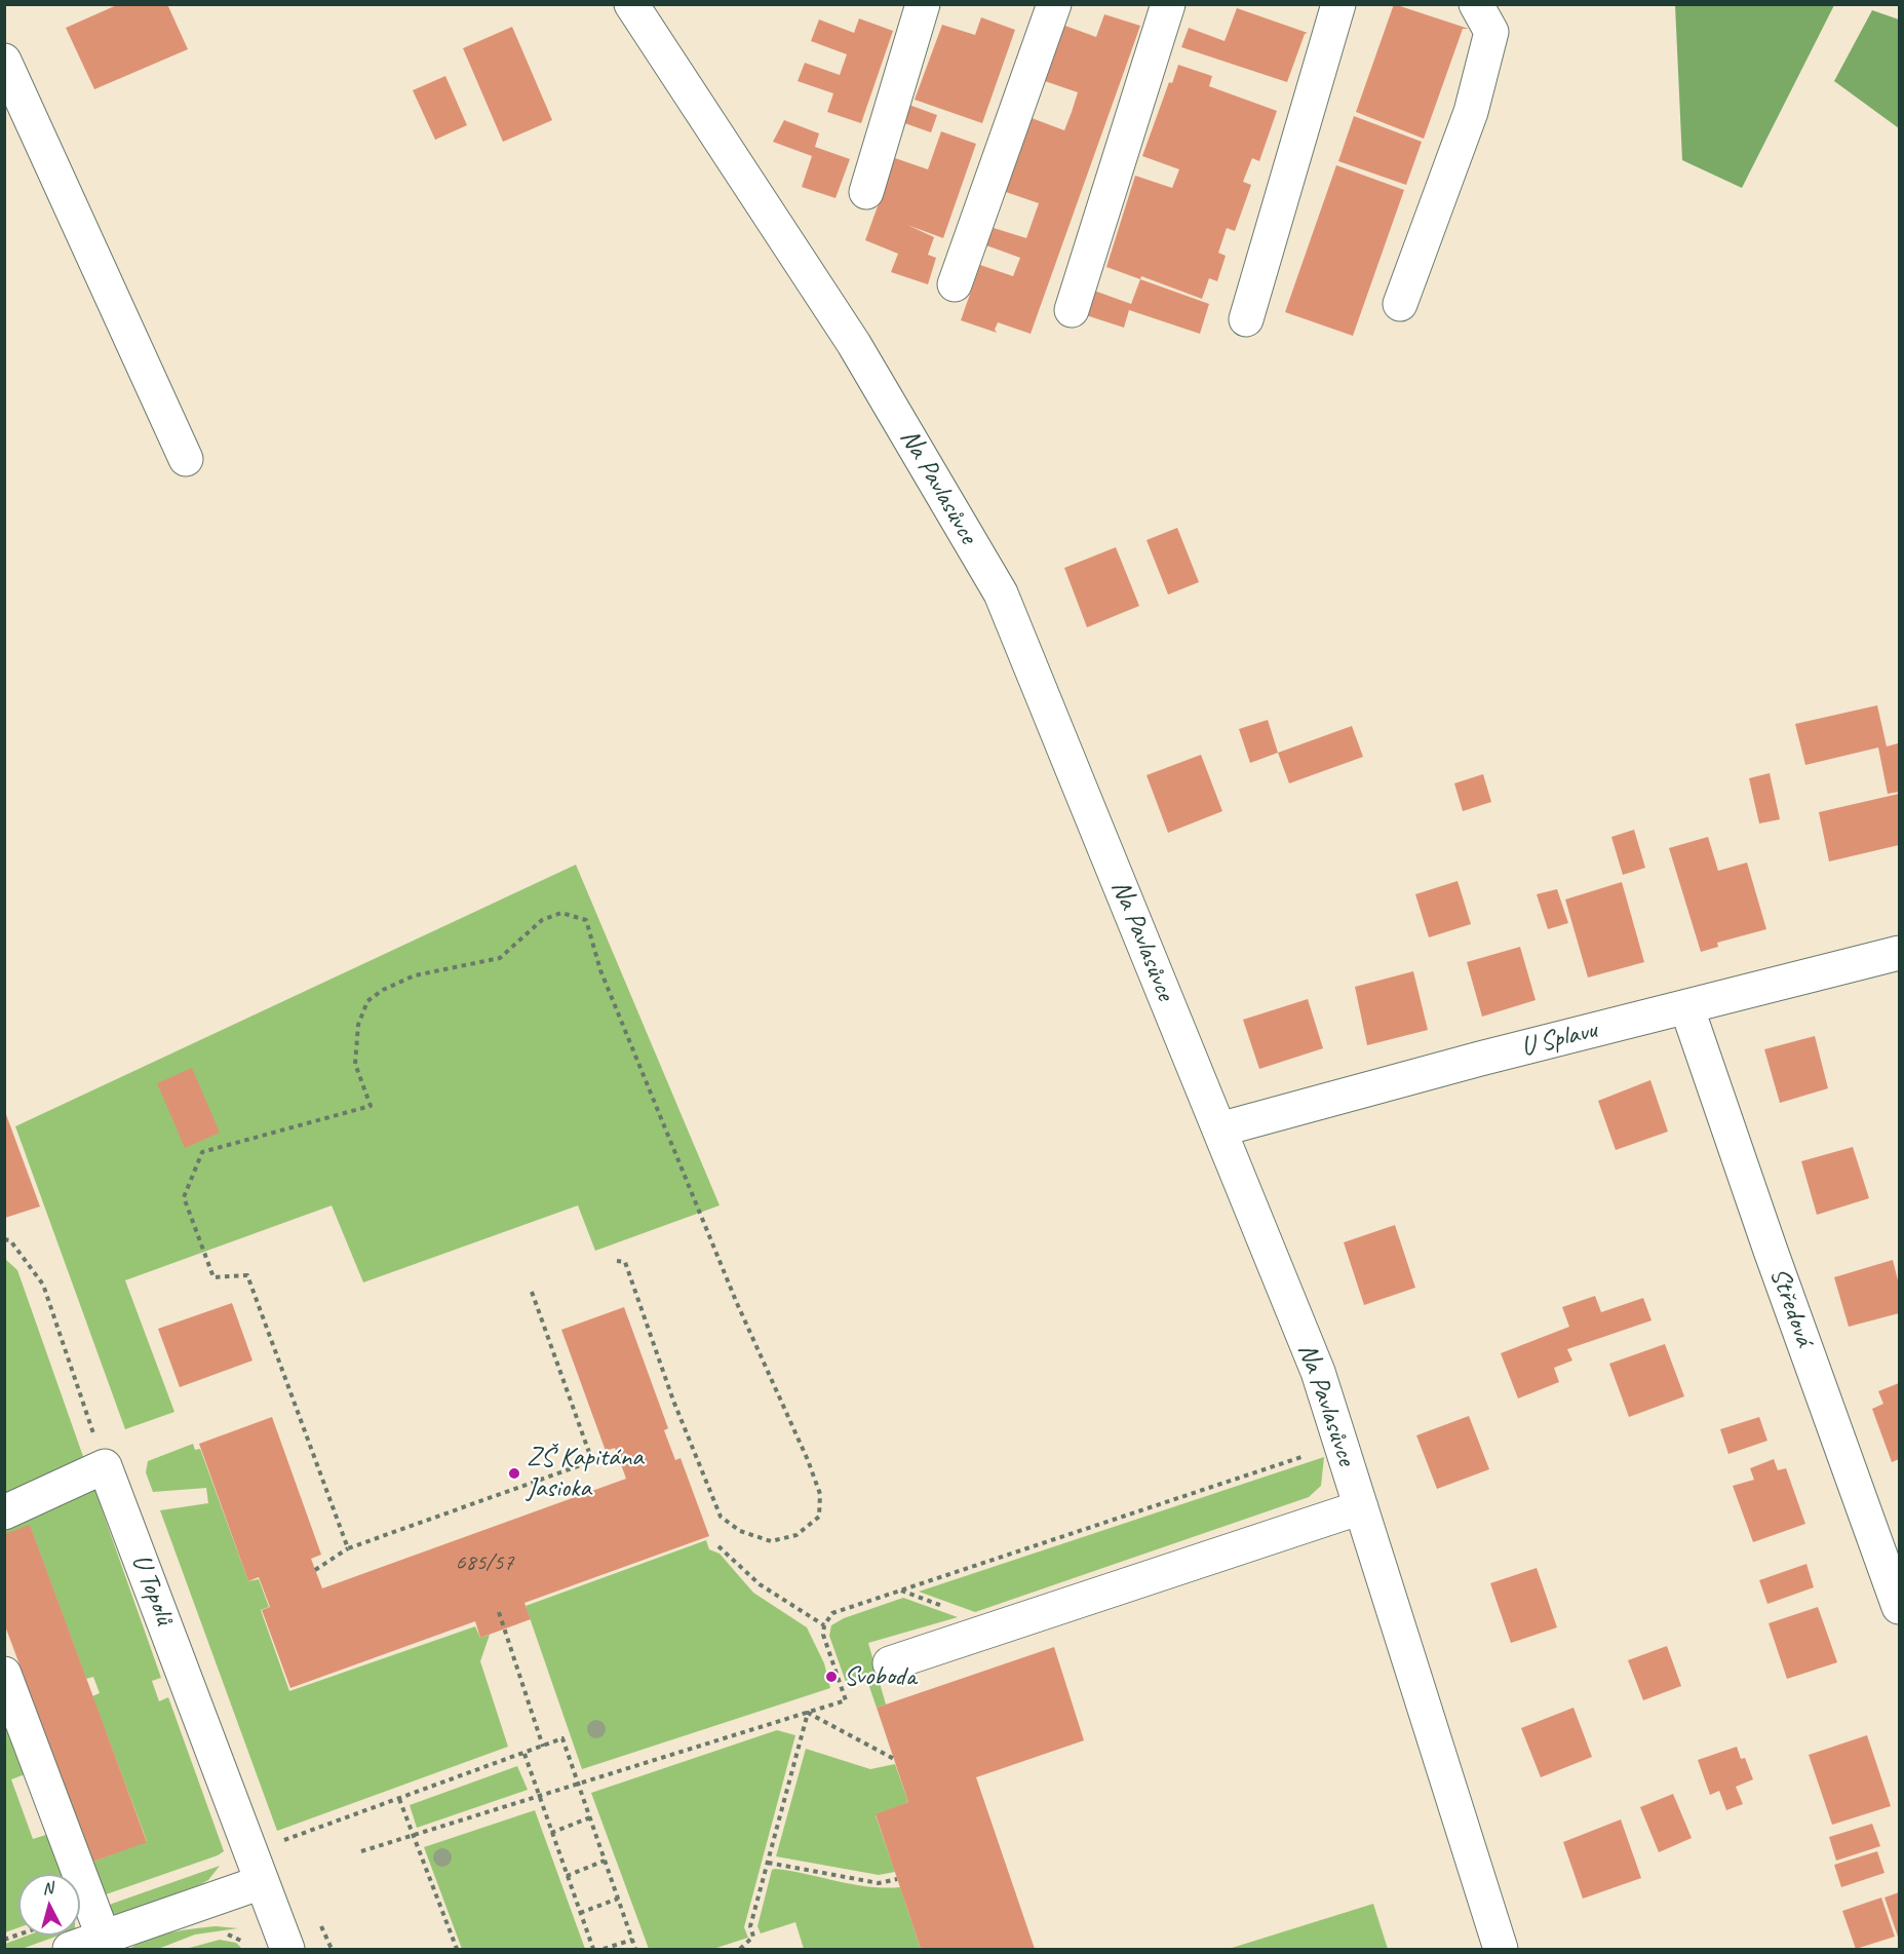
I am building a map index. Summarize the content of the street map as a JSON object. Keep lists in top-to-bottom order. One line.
{"streets":{"street":["Na Pavlasůvce","U Splavu","Středová","U Topolů"]},"crossings":[["Na Pavlasůvce","U Splavu"],["U Splavu","Středová"]],"places":["ZŠ Kapitána Jasioka","Svoboda"],"house_numbers":["685/57"],"north":"top"}
